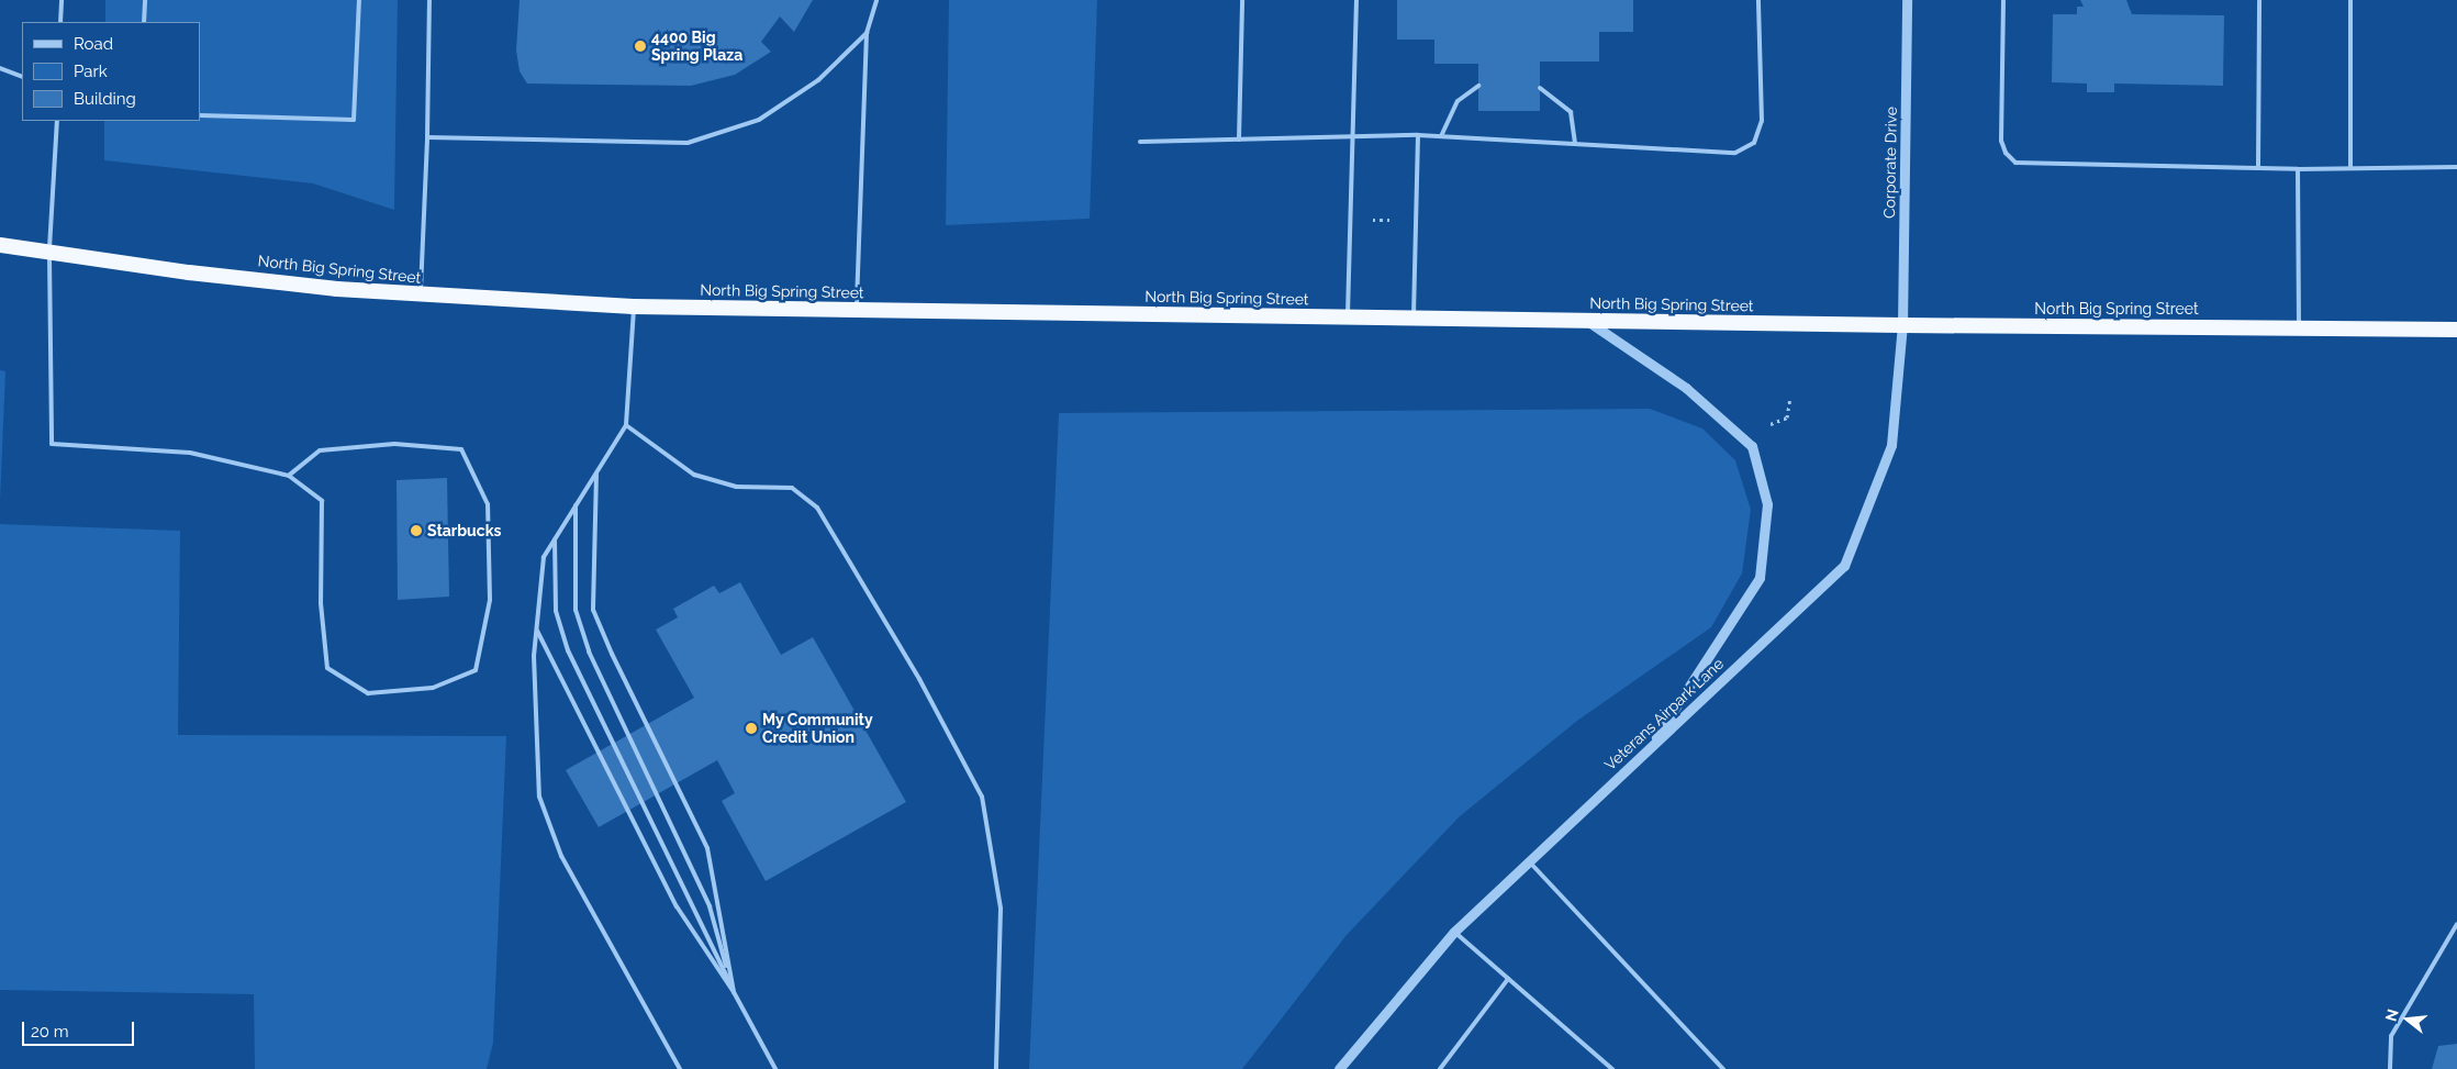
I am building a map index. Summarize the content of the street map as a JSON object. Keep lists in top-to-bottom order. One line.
{"streets":{"highway":["North Big Spring Street"],"street":["Corporate Drive","Veterans Airpark Lane"]},"crossings":[["Corporate Drive","North Big Spring Street"],["Corporate Drive","Veterans Airpark Lane"],["North Big Spring Street","Veterans Airpark Lane"]],"places":["4400 Big Spring Plaza","Starbucks","My Community Credit Union"],"legend":["Road","Park","Building"],"scale_bar":"20 m","north":"left"}
